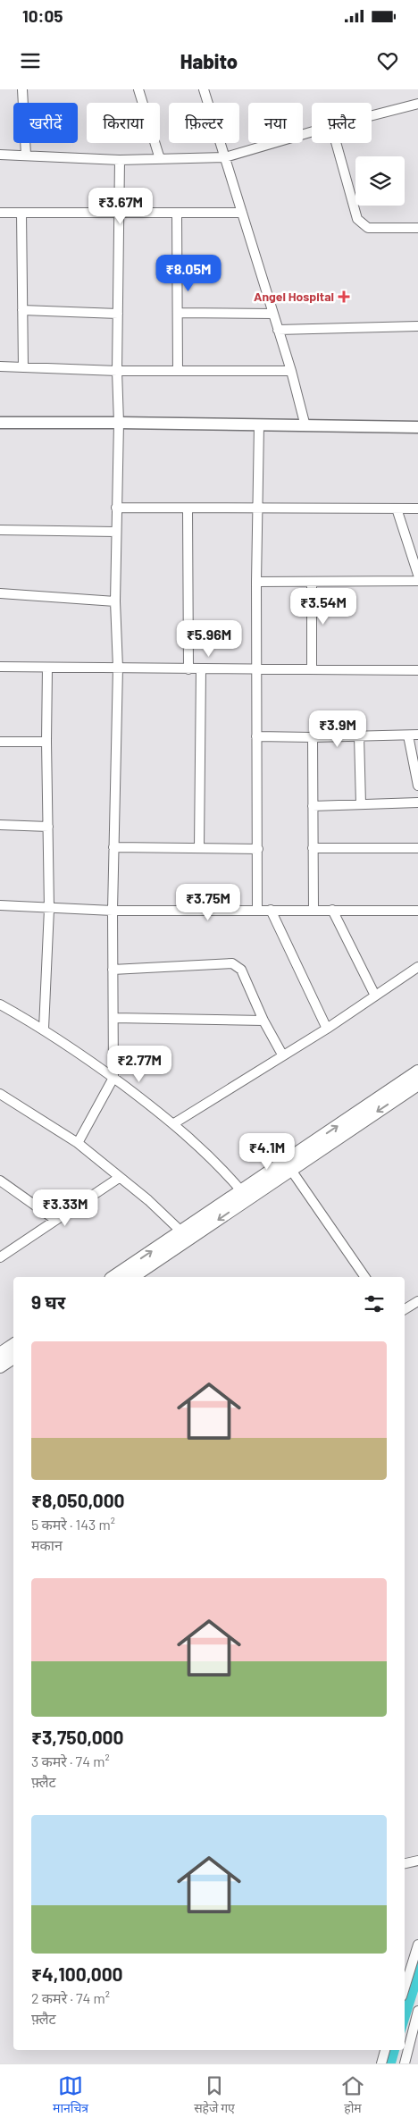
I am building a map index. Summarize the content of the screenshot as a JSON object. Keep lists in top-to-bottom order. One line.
{"places":{"health":["Angel Hospital"]},"page":{"status":"10:05","header":"Habito","chip":["खरीदें","किराया","फ़िल्टर","नया","फ़्लैट"],"price":["₹3.67M","₹8.05M","₹3.54M","₹5.96M","₹3.9M","₹3.75M","₹2.77M","₹4.1M","₹3.33M"],"heading":"9 घर","list":[{"name":"₹8,050,000","note":"5 कमरे · 143 m² · मकान"},{"name":"₹3,750,000","note":"3 कमरे · 74 m² · फ़्लैट"},{"name":"₹4,100,000","note":"2 कमरे · 74 m² · फ़्लैट"}],"tabs":["मानचित्र","सहेजे गए","होम"]}}
